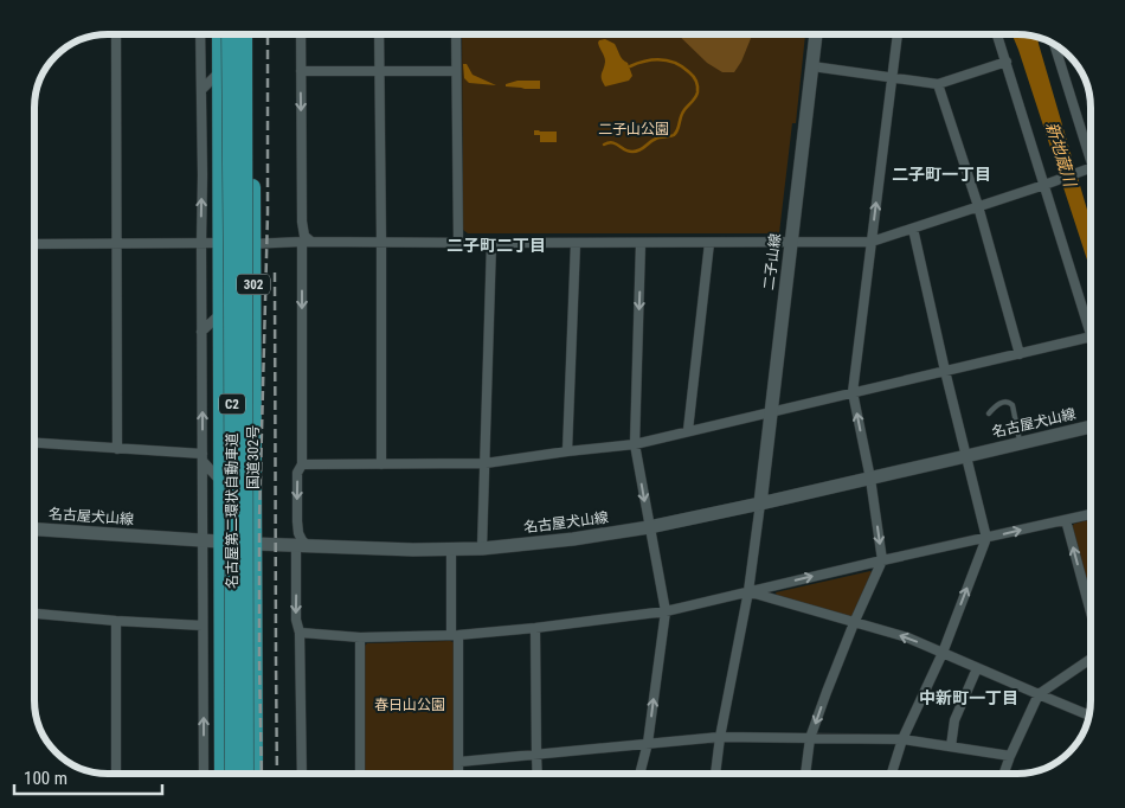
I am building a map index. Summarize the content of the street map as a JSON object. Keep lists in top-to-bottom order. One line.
{"streets":{"highway":["302","C2","国道302号","名古屋第二環状自動車道"],"main road":["二子山線","名古屋犬山線"]},"crossings":[["二子山線","名古屋犬山線"],["302","名古屋犬山線"],["名古屋犬山線","国道302号"]],"districts":["二子町一丁目","二子町二丁目","中新町一丁目"],"water":["新地蔵川"],"parks":["二子山公園","春日山公園"],"scale_bar":"100 m"}
